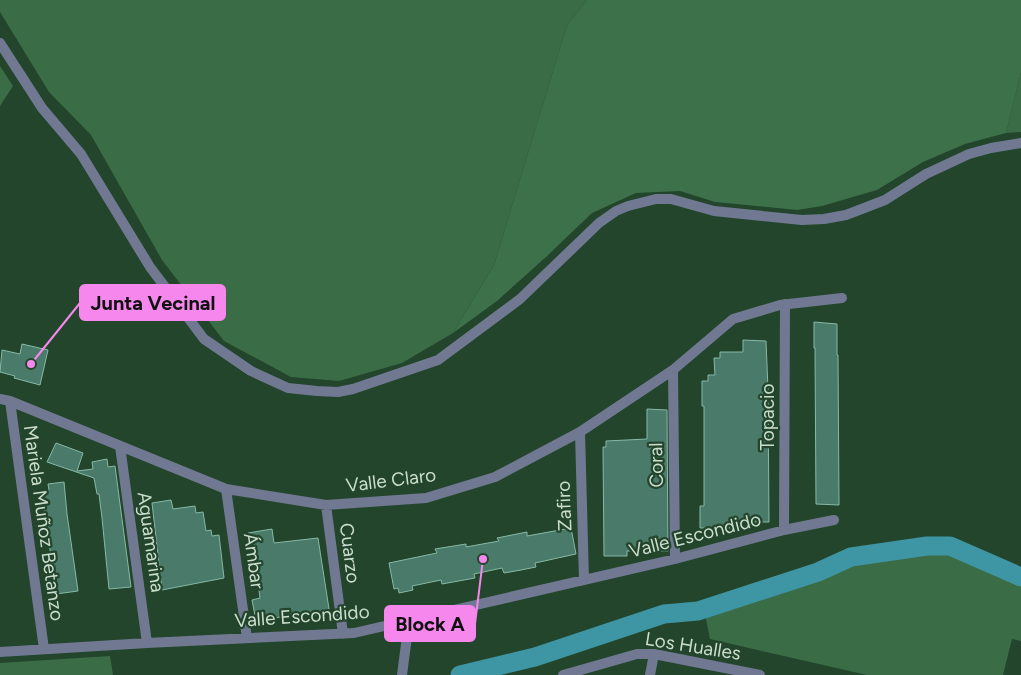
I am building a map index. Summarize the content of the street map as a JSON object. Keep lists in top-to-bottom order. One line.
{"streets":{"street":["Topacio","Coral","Valle Claro","Zafiro","Mariela Muñoz Betanzo","Valle Escondido","Aguamarina","Cuarzo","Ámbar","Los Hualles"]},"crossings":[["Topacio","Valle Claro"],["Topacio","Valle Escondido"],["Coral","Valle Claro"],["Coral","Valle Escondido"],["Valle Claro","Zafiro"],["Valle Claro","Mariela Muñoz Betanzo"],["Valle Claro","Aguamarina"],["Valle Claro","Cuarzo"],["Valle Claro","Ámbar"],["Zafiro","Valle Escondido"],["Mariela Muñoz Betanzo","Valle Escondido"],["Valle Escondido","Aguamarina"],["Valle Escondido","Cuarzo"],["Valle Escondido","Ámbar"]],"places":["Junta Vecinal","Block A"]}
